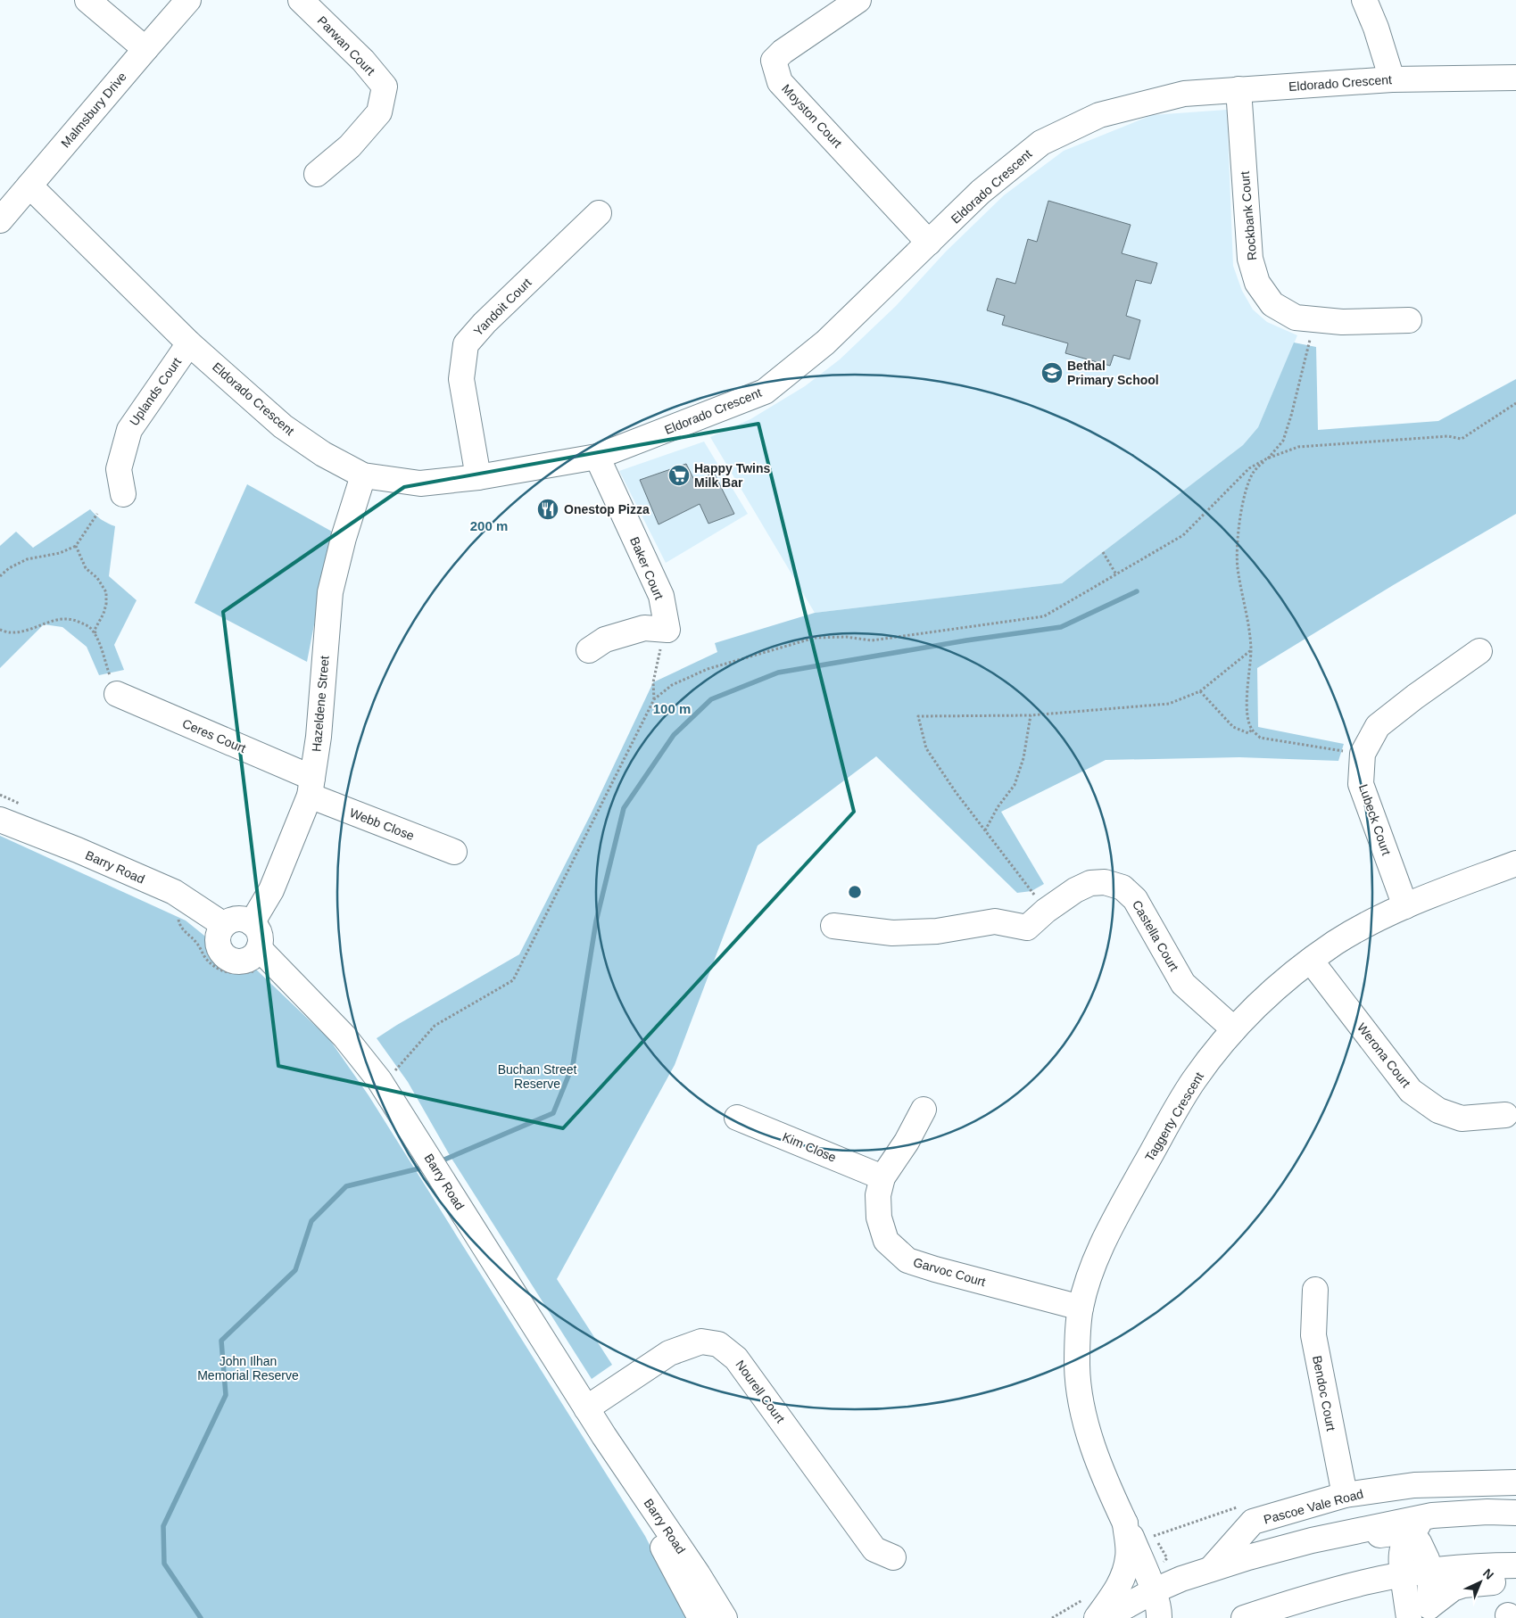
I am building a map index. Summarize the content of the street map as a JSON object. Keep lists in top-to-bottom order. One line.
{"streets":{"street":["Parwan Court","Eldorado Crescent","Malmsbury Drive","Moyston Court","Rockbank Court","Yandoit Court","Uplands Court","Baker Court","Hazeldene Street","Ceres Court","Lubeck Court","Webb Close","Barry Road","Castella Court","Werona Court","Taggerty Crescent","Kim Close","Garvoc Court","Nourell Court","Bendoc Court","Pascoe Vale Road"]},"crossings":[["Eldorado Crescent","Malmsbury Drive"],["Eldorado Crescent","Moyston Court"],["Eldorado Crescent","Rockbank Court"],["Eldorado Crescent","Yandoit Court"],["Eldorado Crescent","Uplands Court"],["Eldorado Crescent","Baker Court"],["Eldorado Crescent","Hazeldene Street"],["Hazeldene Street","Ceres Court"],["Hazeldene Street","Webb Close"],["Hazeldene Street","Barry Road"],["Ceres Court","Webb Close"],["Lubeck Court","Taggerty Crescent"],["Barry Road","Nourell Court"],["Castella Court","Taggerty Crescent"],["Werona Court","Taggerty Crescent"],["Taggerty Crescent","Garvoc Court"],["Kim Close","Garvoc Court"],["Bendoc Court","Pascoe Vale Road"]],"parks":["Buchan Street Reserve","John Ilhan Memorial Reserve"],"places":{"school or university":["Bethal Primary School"],"supermarket":["Happy Twins Milk Bar"],"restaurant":["Onestop Pizza"]},"north":"top right","rings":["200 m","100 m"]}
